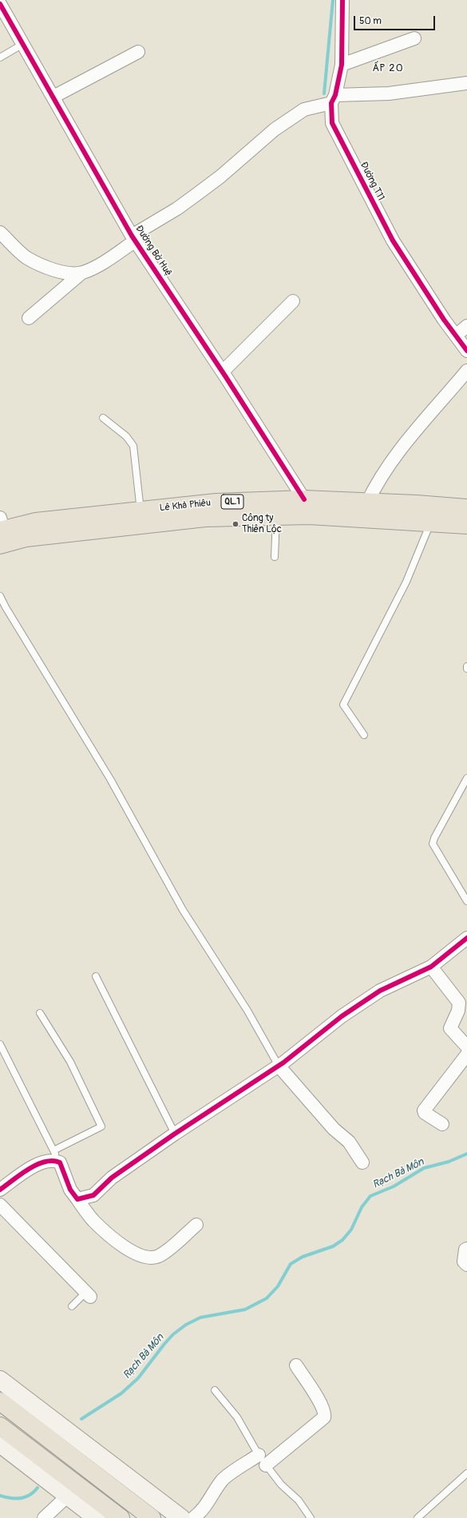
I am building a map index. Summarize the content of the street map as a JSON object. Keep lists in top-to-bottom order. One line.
{"streets":{"highway":["QL.1","Lê Khả Phiêu"],"street":["Đường T11","Đường Bờ Huệ"]},"crossings":[["Đường Bờ Huệ","Lê Khả Phiêu"]],"districts":["ẤP 20"],"water":["Rạch Bà Môn"],"places":["Công ty Thiên Lộc"],"scale_bar":"50 m"}
